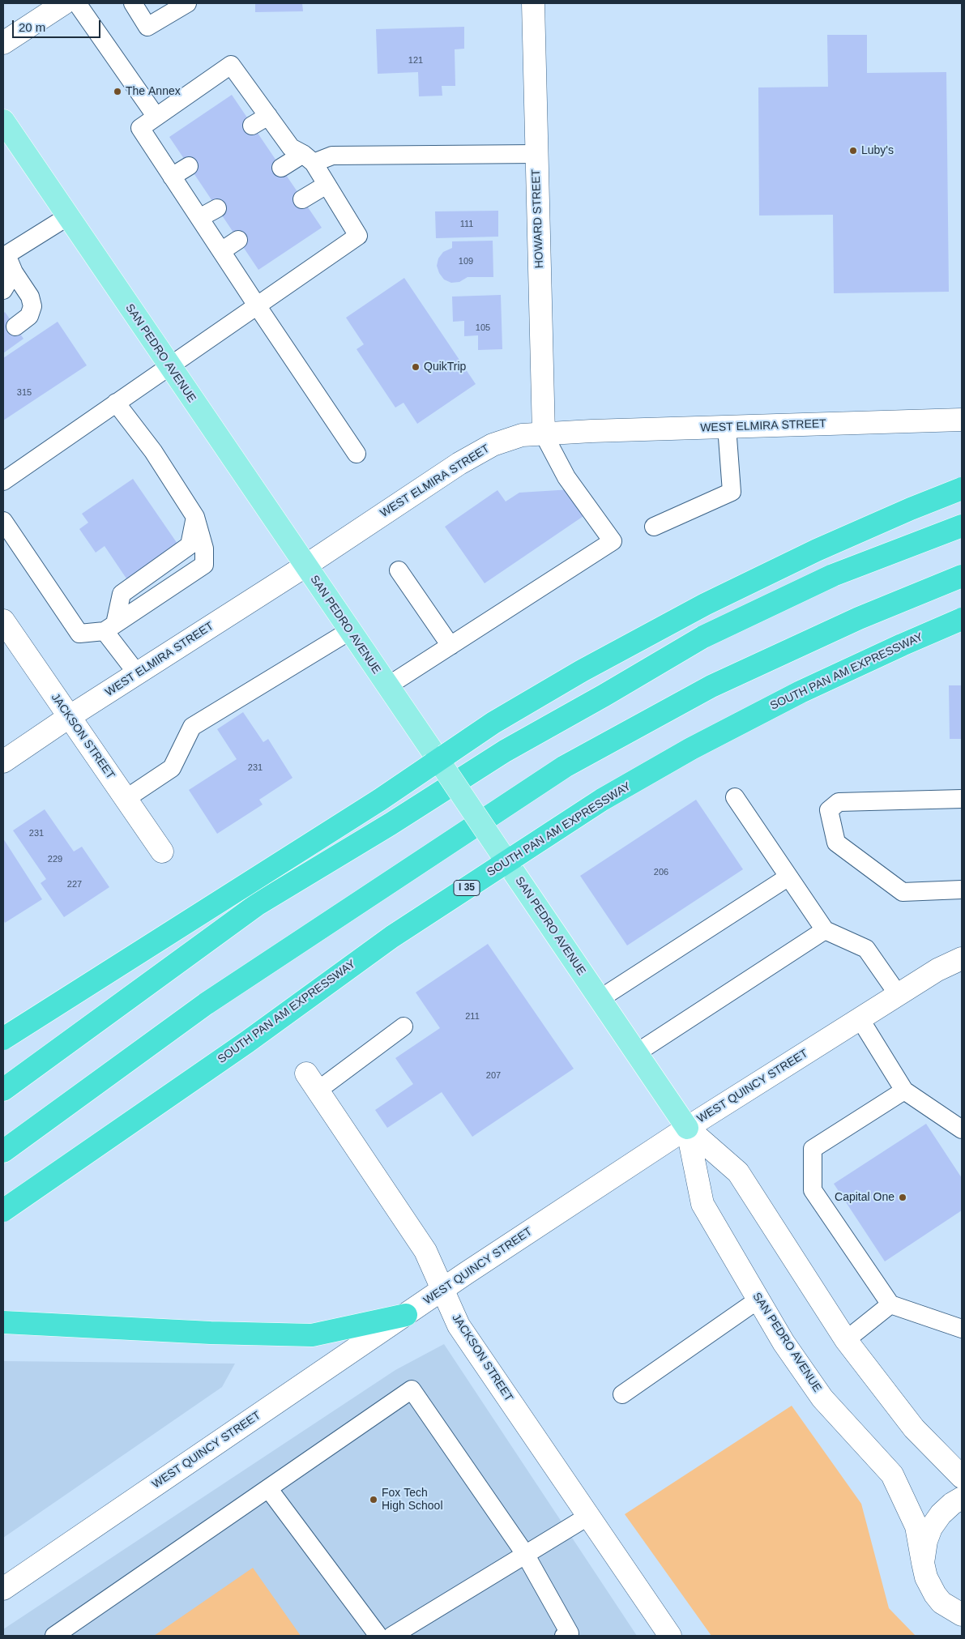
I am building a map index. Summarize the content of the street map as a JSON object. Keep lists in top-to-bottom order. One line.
{"streets":{"highway":["SOUTH PAN AM EXPRESSWAY","I 35"],"main road":["HOWARD STREET","SAN PEDRO AVENUE","WEST ELMIRA STREET","JACKSON STREET","WEST QUINCY STREET"]},"crossings":[["HOWARD STREET","WEST ELMIRA STREET"],["SAN PEDRO AVENUE","WEST ELMIRA STREET"],["SAN PEDRO AVENUE","WEST QUINCY STREET"],["WEST ELMIRA STREET","JACKSON STREET"],["JACKSON STREET","WEST QUINCY STREET"]],"places":["The Annex","Luby's","QuikTrip","Capital One","Fox Tech High School"],"house_numbers":["121","111","109","105","315","231","231","229","206","227","211","207"],"scale_bar":"20 m"}
